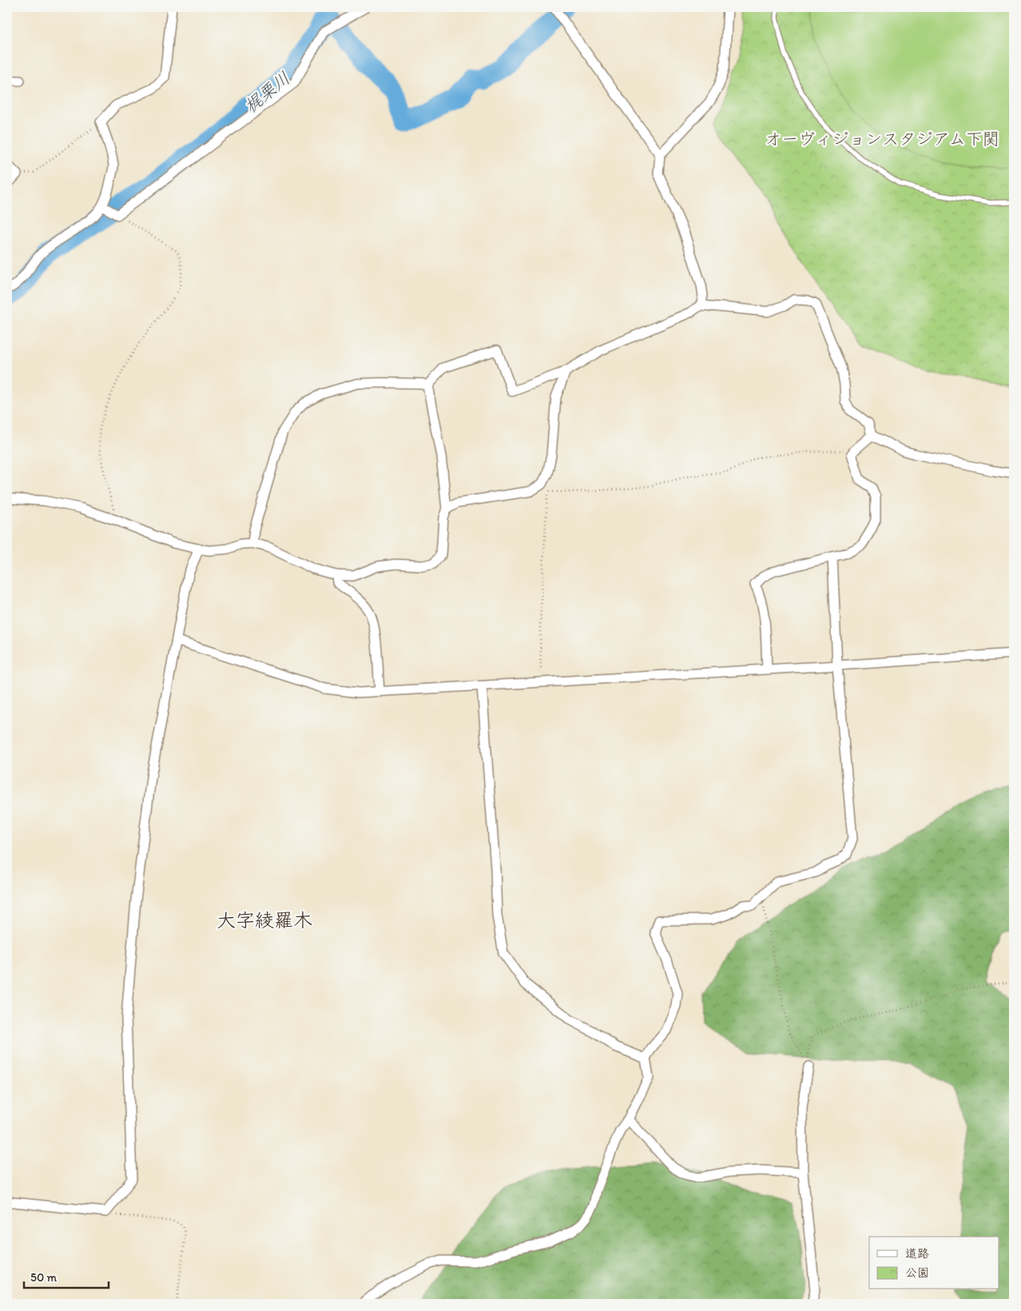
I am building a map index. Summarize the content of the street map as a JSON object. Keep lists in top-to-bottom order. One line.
{"districts":["大字綾羅木"],"water":["梶栗川"],"parks":["オーヴィジョンスタジアム下関"],"legend":["道路","公園"],"scale_bar":"50 m"}
